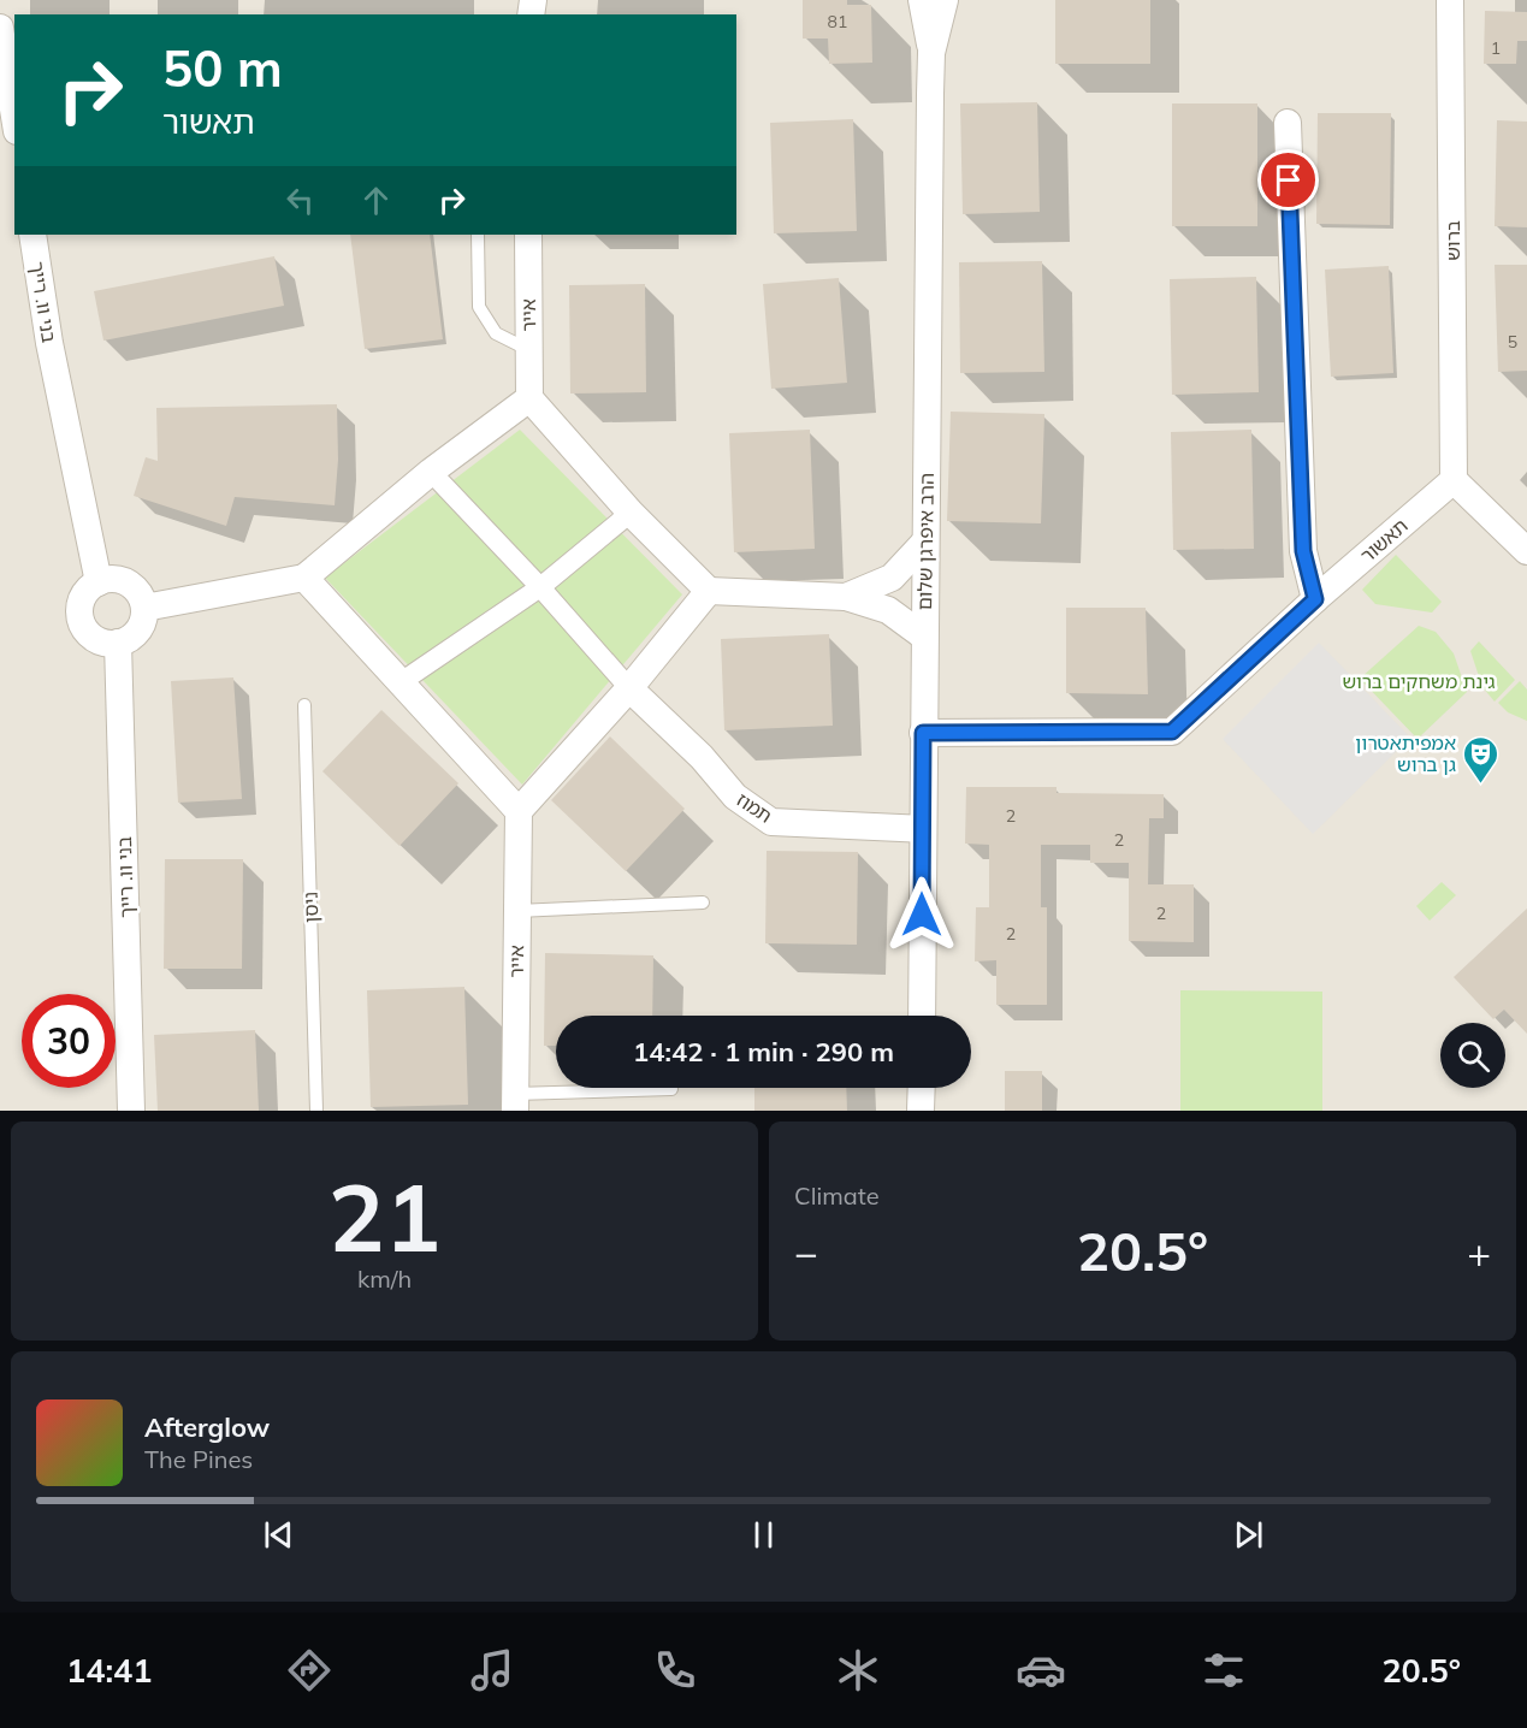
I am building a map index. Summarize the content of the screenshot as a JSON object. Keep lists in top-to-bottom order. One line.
{"streets":{"street":["ברוש","בני וו. רייך","אייר","תאשור","הרב איפרגן שלום","תמוז"],"lane":["ניסן"]},"crossings":[["ברוש","תאשור"],["תאשור","הרב איפרגן שלום"],["הרב איפרגן שלום","תמוז"]],"parks":["גינת משחקים ברוש"],"places":{"theatre":["אמפיתאטרון גן ברוש"]},"house_numbers":["81","1","5","2","2","2","2"],"page":{"turn":["50 m","תאשור"],"limit":"30","trip":"14:42 · 1 min · 290 m","tile":[["21","km/h"],"Climate"],"heat":["−","20.5°","+"],"song":["Afterglow","The Pines"],"tabs":["14:41","20.5°"]}}
